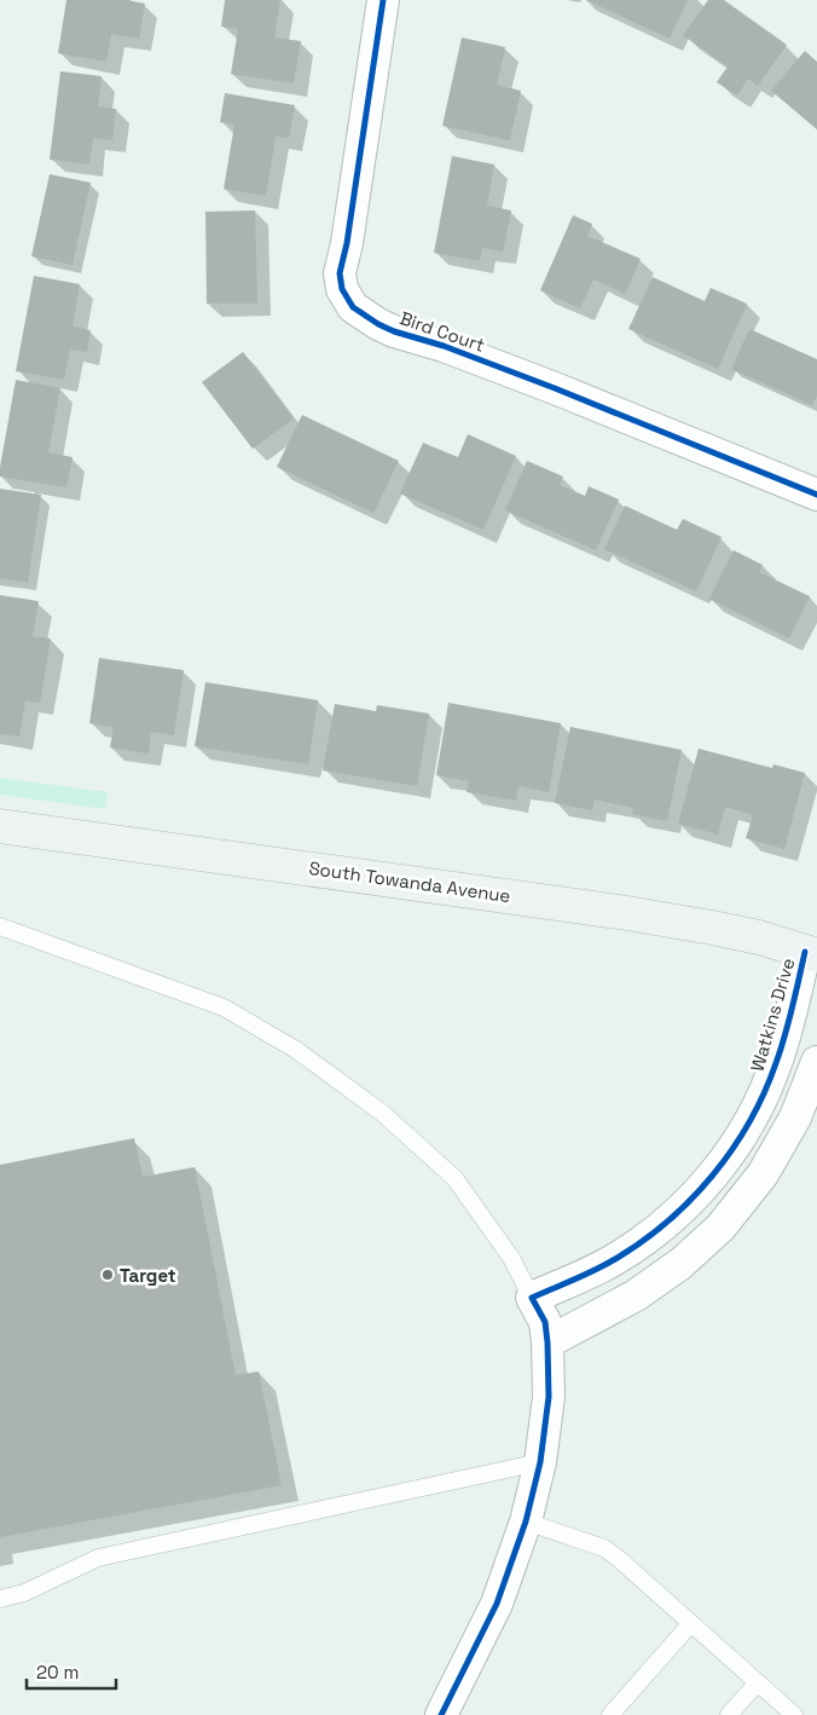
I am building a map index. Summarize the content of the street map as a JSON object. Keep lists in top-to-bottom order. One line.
{"streets":{"main road":["South Towanda Avenue"],"street":["Bird Court","Watkins Drive"]},"crossings":[["South Towanda Avenue","Watkins Drive"]],"places":["Target"],"scale_bar":"20 m"}
